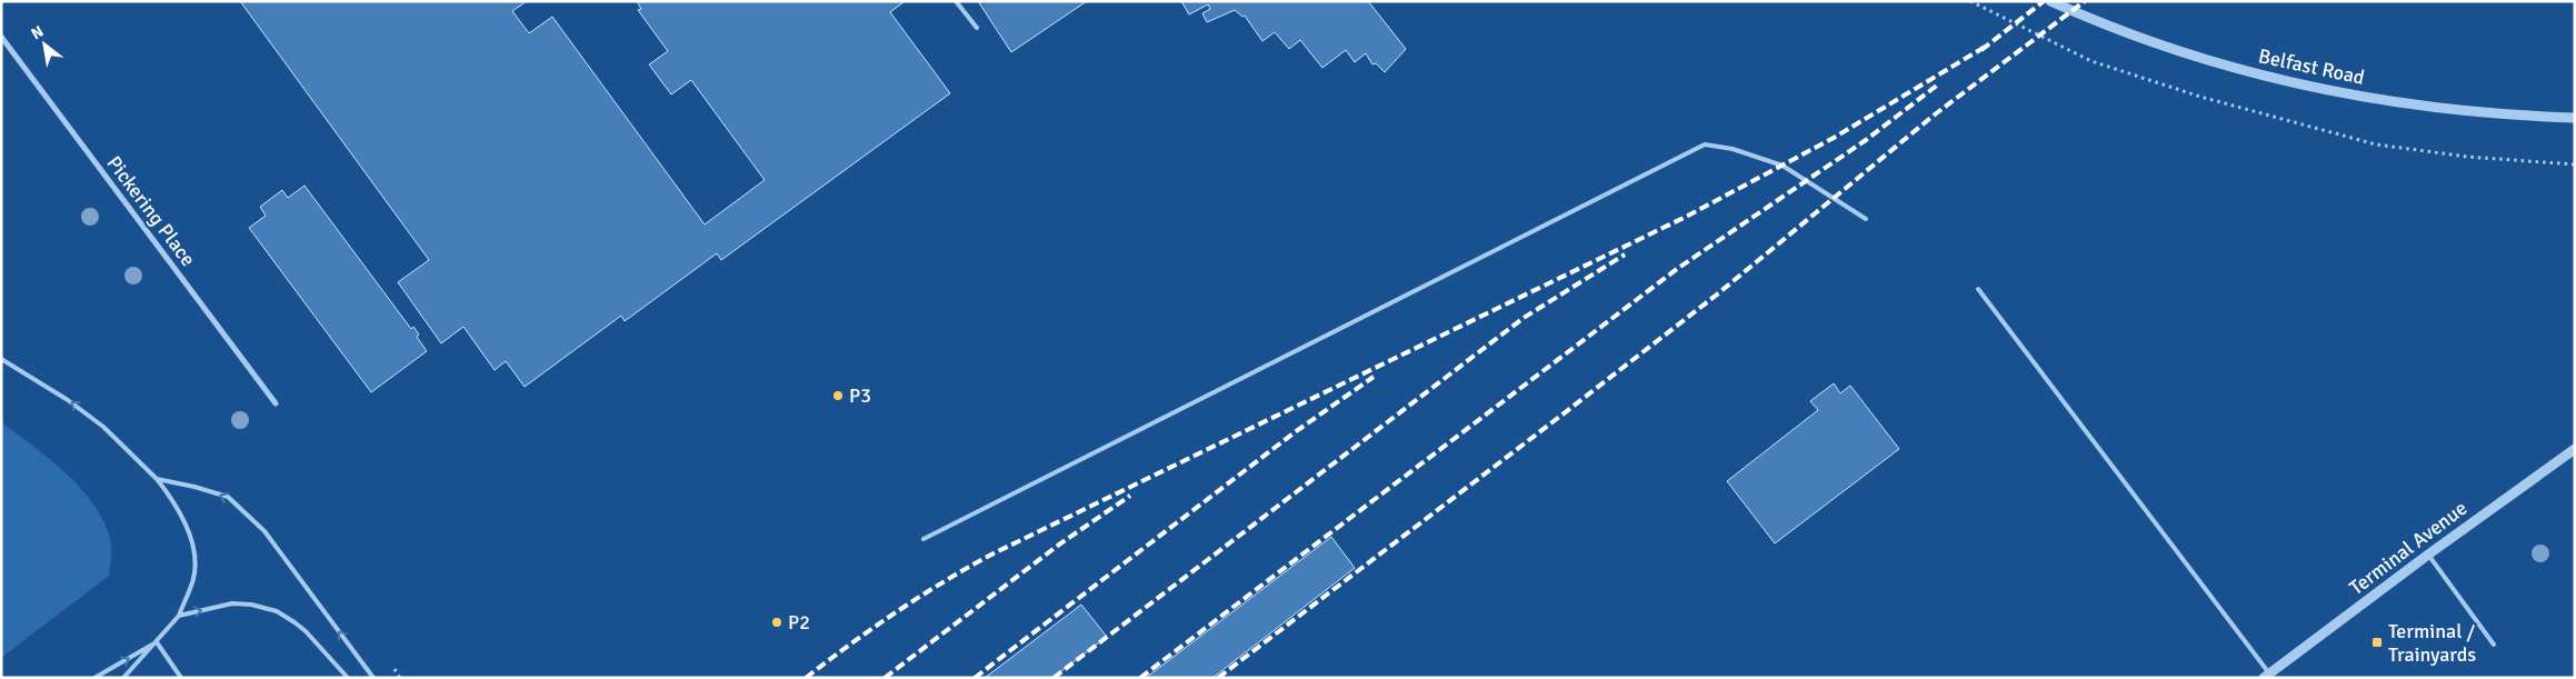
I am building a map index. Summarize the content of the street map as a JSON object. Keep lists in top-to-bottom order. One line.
{"streets":{"street":["Belfast Road","Pickering Place","Terminal Avenue"]},"places":{"other":["P3","P2"],"transit":["Terminal / Trainyards"]},"north":"top left"}
